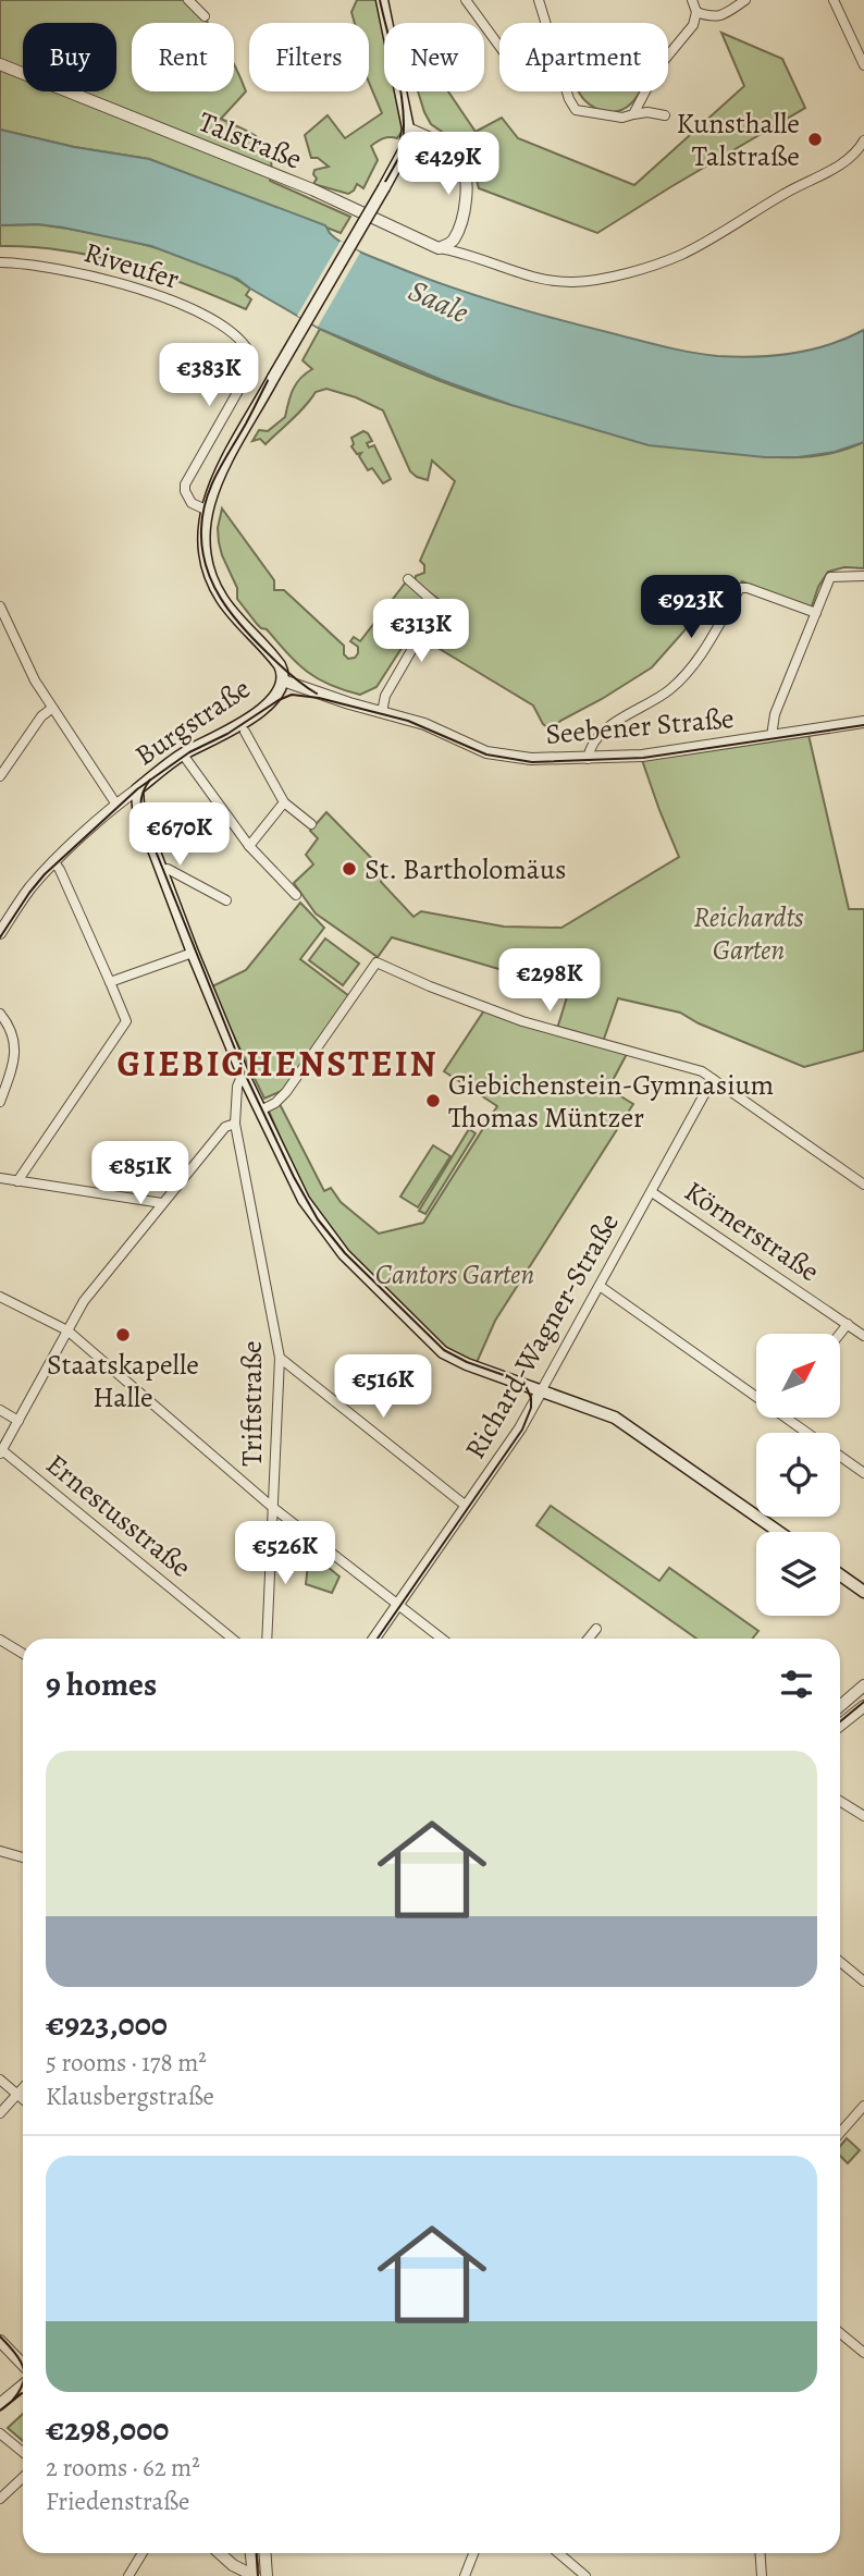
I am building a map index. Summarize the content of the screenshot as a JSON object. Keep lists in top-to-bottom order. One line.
{"streets":{"main road":["Burgstraße"],"street":["Talstraße","Riveufer","Seebener Straße","Körnerstraße","Richard-Wagner-Straße","Triftstraße","Ernestusstraße"]},"crossings":[["Burgstraße","Seebener Straße"],["Körnerstraße","Richard-Wagner-Straße"]],"districts":["GIEBICHENSTEIN"],"water":["Saale"],"parks":["Reichardts Garten","Cantors Garten"],"places":["Kunsthalle Talstraße","St. Bartholomäus","Giebichenstein-Gymnasium Thomas Müntzer","Staatskapelle Halle"],"north":"top right","page":{"chip":["Buy","Rent","Filters","New","Apartment"],"price":["€429K","€383K","€923K","€313K","€670K","€298K","€851K","€516K","€526K"],"heading":"9 homes","list":[{"name":"€923,000","note":"5 rooms · 178 m² · Klausbergstraße"},{"name":"€298,000","note":"2 rooms · 62 m² · Friedenstraße"}]}}
